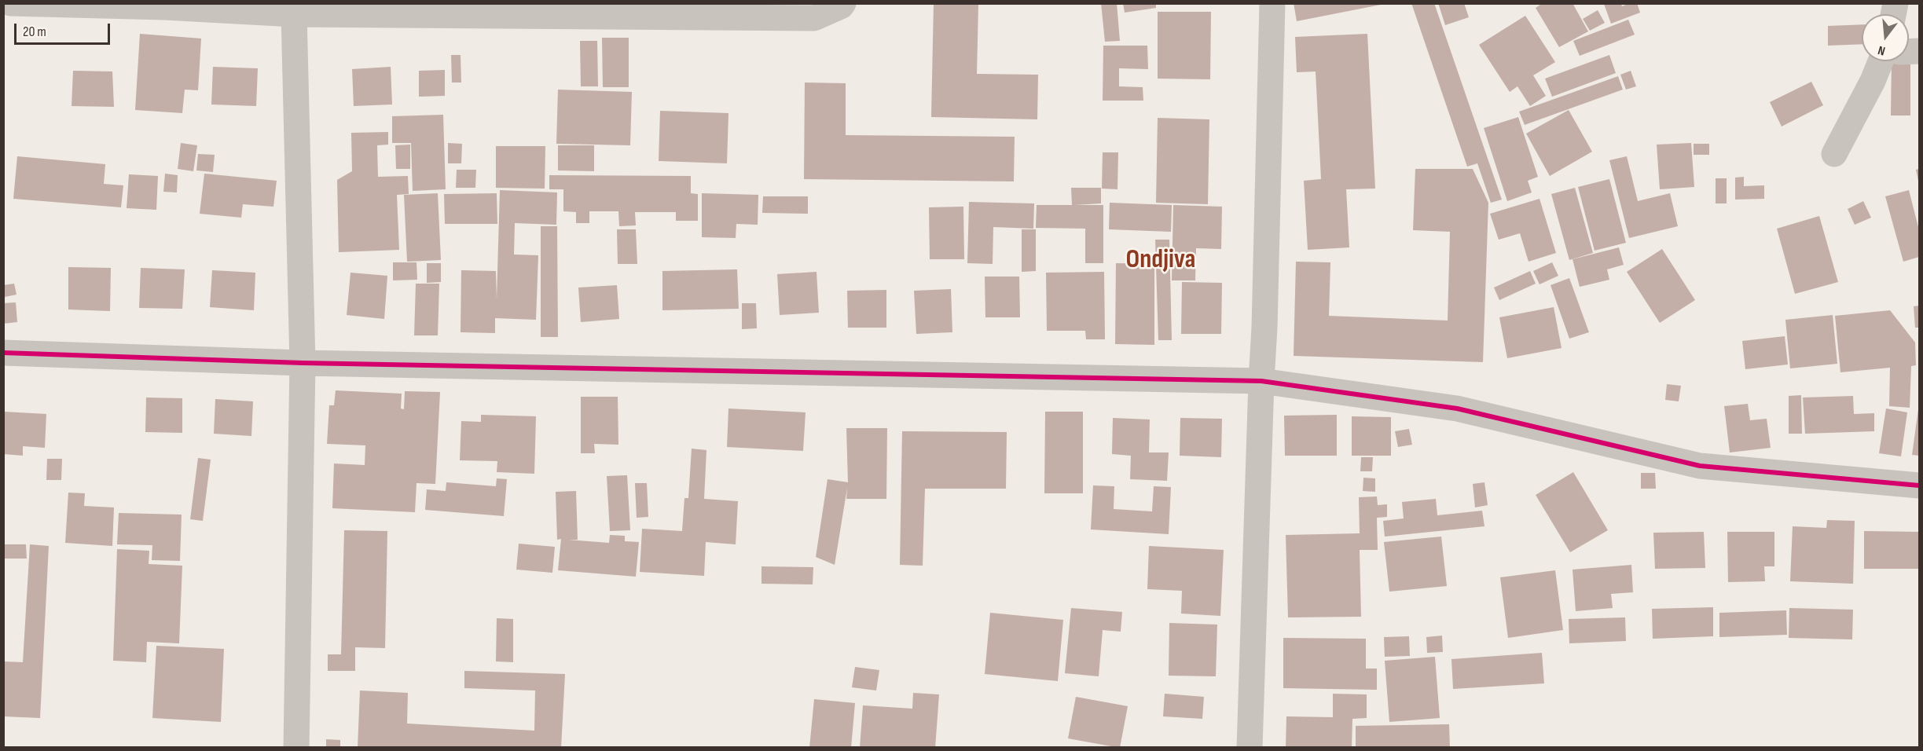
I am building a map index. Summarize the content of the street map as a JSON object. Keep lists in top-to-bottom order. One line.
{"districts":["Ondjiva"],"scale_bar":"20 m","north":"bottom"}
